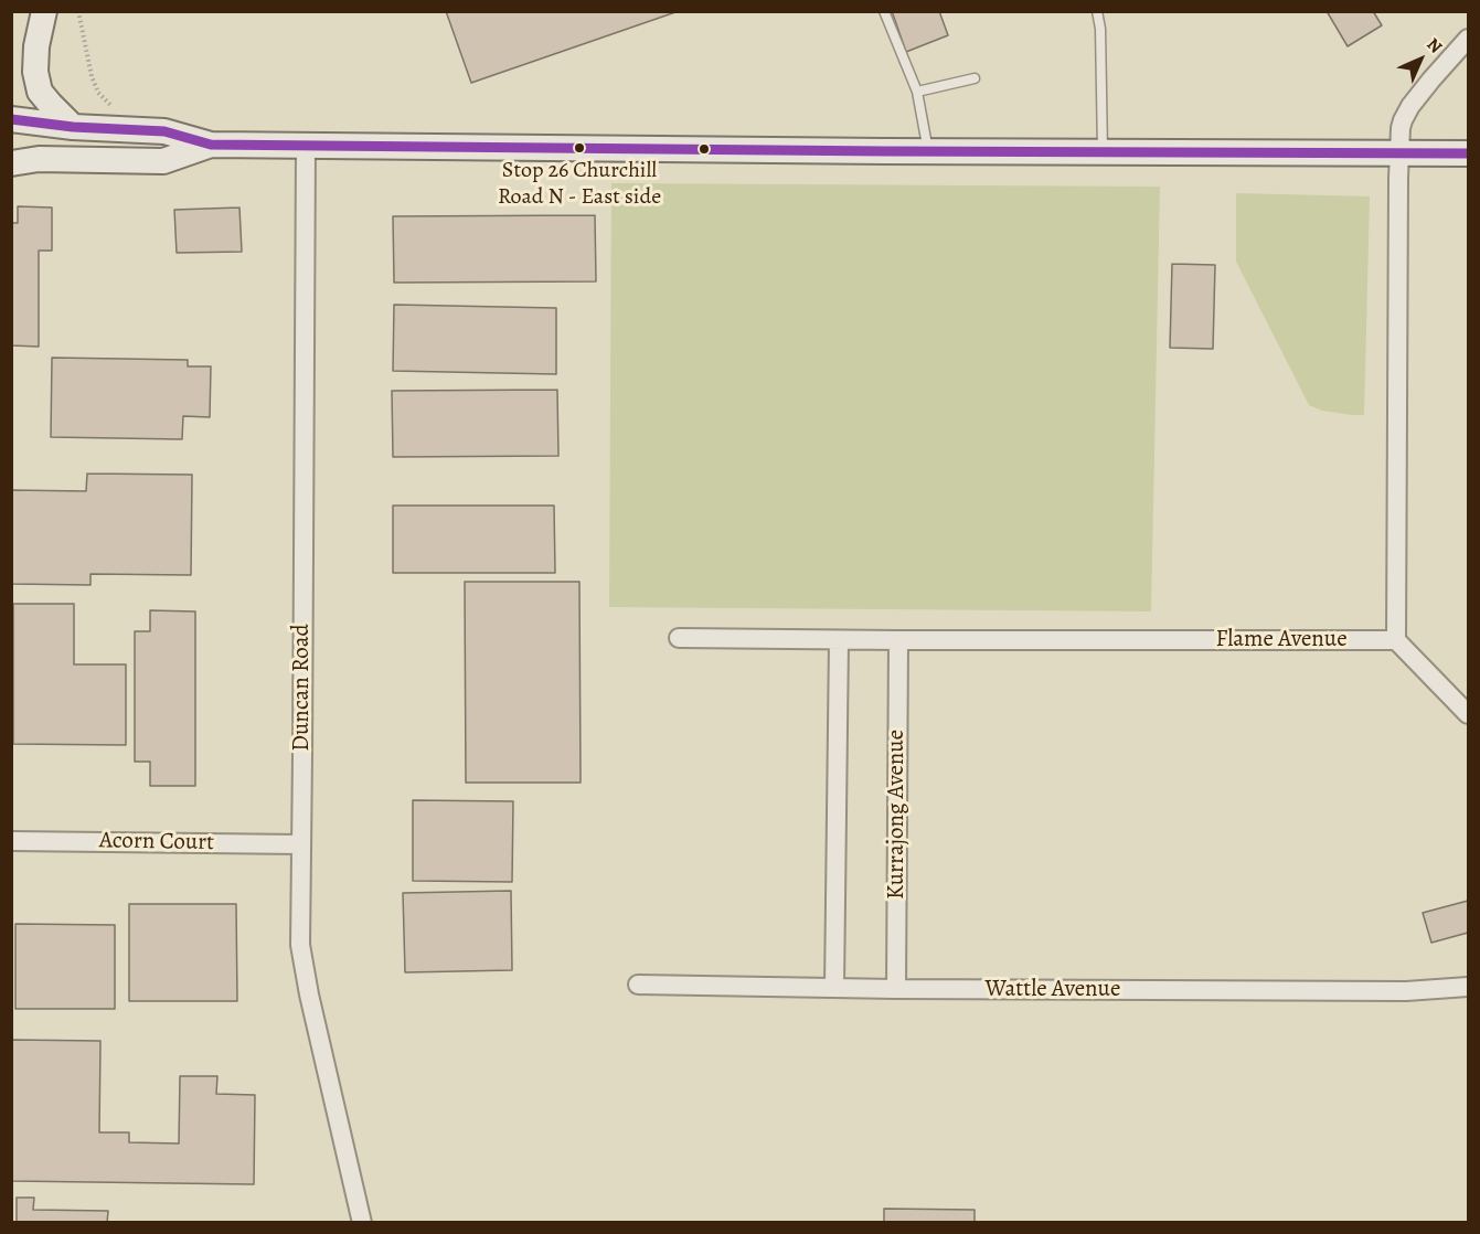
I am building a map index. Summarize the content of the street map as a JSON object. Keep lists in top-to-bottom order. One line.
{"streets":{"street":["Flame Avenue","Duncan Road","Kurrajong Avenue","Acorn Court","Wattle Avenue"]},"crossings":[["Flame Avenue","Kurrajong Avenue"],["Duncan Road","Acorn Court"],["Kurrajong Avenue","Wattle Avenue"]],"places":["Stop 26 Churchill Road N - East side"],"north":"top right"}
